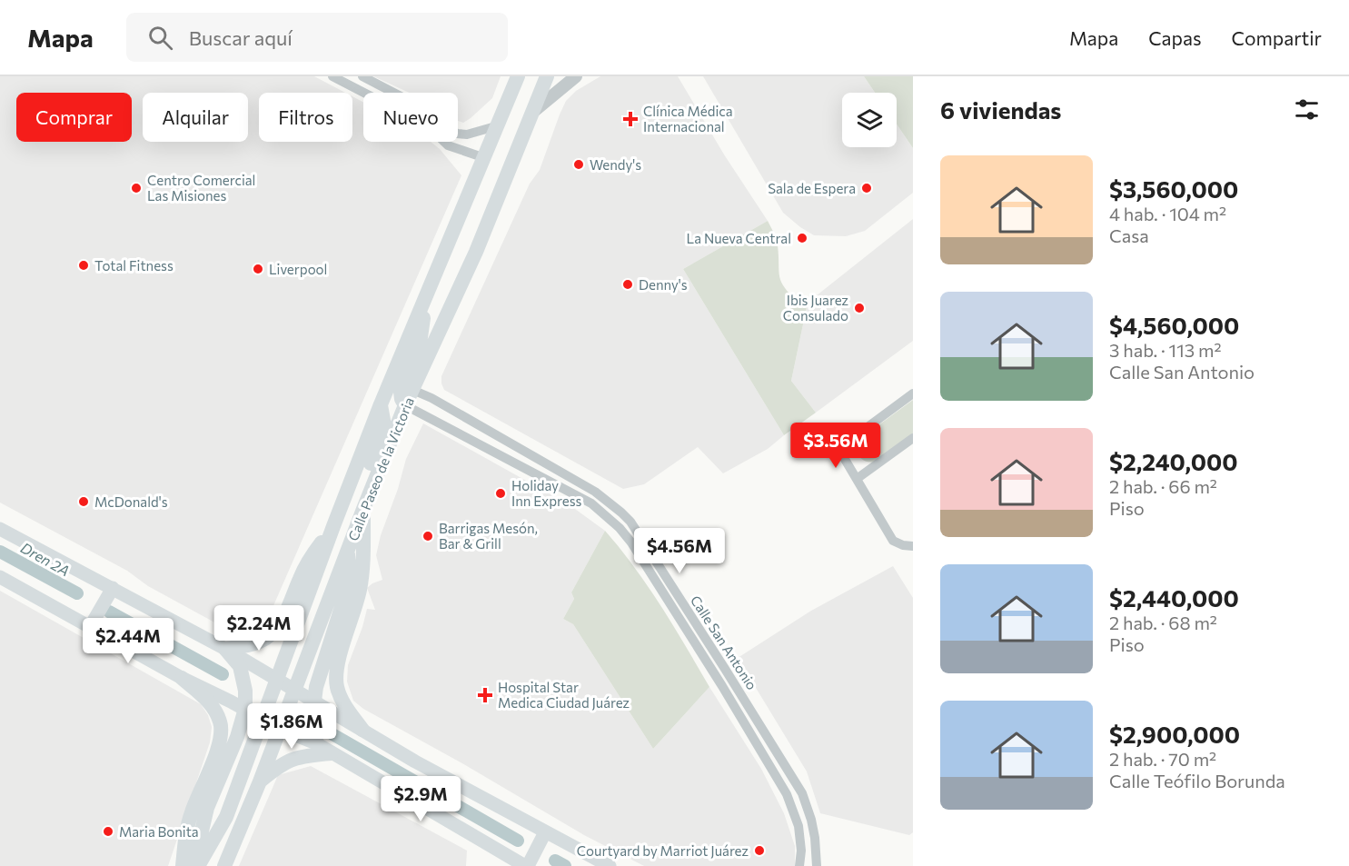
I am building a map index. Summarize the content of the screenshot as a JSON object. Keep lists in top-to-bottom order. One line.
{"streets":{"main road":["Calle Paseo de la Victoria"],"street":["Calle San Antonio"]},"crossings":[["Calle Paseo de la Victoria","Calle San Antonio"]],"water":["Dren 2A"],"places":{"health":["Clínica Médica Internacional","Hospital Star Medica Ciudad Juárez"],"other":["Wendy's","Centro Comercial Las Misiones","Sala de Espera","La Nueva Central","Total Fitness","Liverpool","Denny's","Ibis Juarez Consulado","Holiday Inn Express","McDonald's","Barrigas Mesón, Bar & Grill","Maria Bonita","Courtyard by Marriot Juárez"]},"page":{"header":"Mapa","search":"Buscar aquí","nav":["Mapa","Capas","Compartir"],"heading":"6 viviendas","chip":["Comprar","Alquilar","Filtros","Nuevo"],"list":[{"name":"$3,560,000","note":"4 hab. · 104 m² · Casa"},{"name":"$4,560,000","note":"3 hab. · 113 m² · Calle San Antonio"},{"name":"$2,240,000","note":"2 hab. · 66 m² · Piso"},{"name":"$2,440,000","note":"2 hab. · 68 m² · Piso"},{"name":"$2,900,000","note":"2 hab. · 70 m² · Calle Teófilo Borunda"}],"price":["$3.56M","$4.56M","$2.24M","$2.44M","$1.86M","$2.9M"]}}
